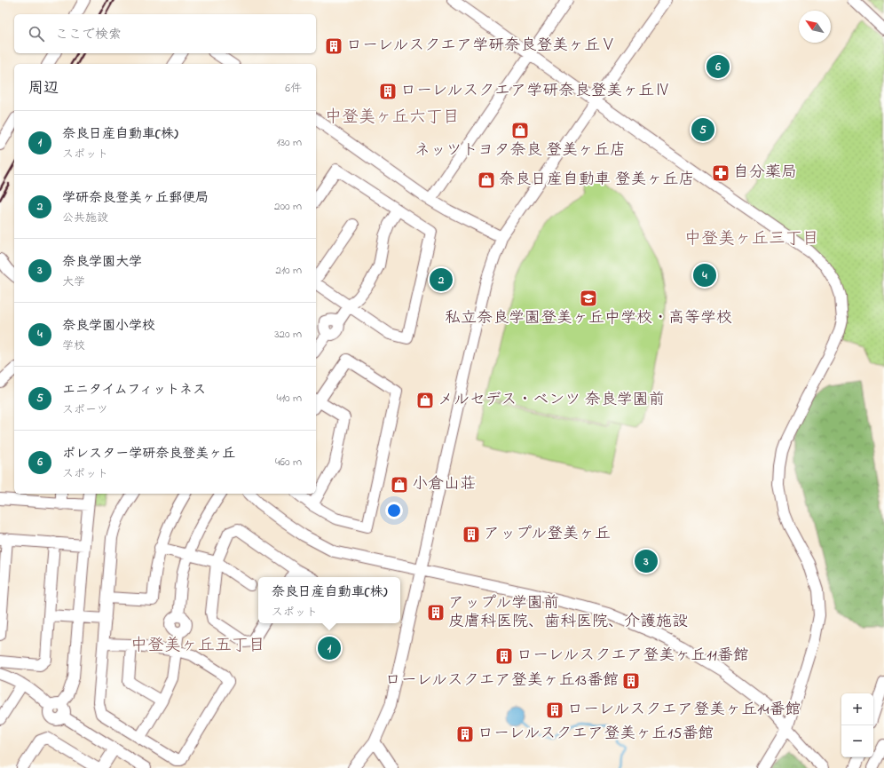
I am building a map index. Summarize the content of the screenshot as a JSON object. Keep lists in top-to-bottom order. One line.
{"districts":["中登美ヶ丘六丁目","中登美ヶ丘三丁目","中登美ヶ丘五丁目"],"places":{"building":["ローレルスクエア学研奈良登美ヶ丘Ⅴ","ローレルスクエア学研奈良登美ヶ丘Ⅳ","アップル登美ヶ丘","アップル学園前 皮膚科医院、歯科医院、介護施設","ローレルスクエア登美ヶ丘11番館","ローレルスクエア登美ヶ丘13番館","ローレルスクエア登美ヶ丘14番館","ローレルスクエア登美ヶ丘15番館"],"shop":["ネッツトヨタ奈良 登美ヶ丘店","奈良日産自動車 登美ヶ丘店","メルセデス・ベンツ 奈良学園前","小倉山荘"],"pharmacy":["自分薬局"],"school or university":["私立奈良学園登美ヶ丘中学校・高等学校"]},"north":"top left","page":{"search":"ここで検索","pins":["6","5","4","2","3","1"],"heading":["周辺","6件"],"list":[{"mark":"1","name":"奈良日産自動車(株)","note":"スポット","value":"130 m"},{"mark":"2","name":"学研奈良登美ヶ丘郵便局","note":"公共施設","value":"200 m"},{"mark":"3","name":"奈良学園大学","note":"大学","value":"210 m"},{"mark":"4","name":"奈良学園小学校","note":"学校","value":"320 m"},{"mark":"5","name":"エニタイムフィットネス","note":"スポーツ","value":"410 m"},{"mark":"6","name":"ポレスター学研奈良登美ヶ丘","note":"スポット","value":"460 m"}],"popup":["奈良日産自動車(株)","スポット"],"map_buttons":["+","−"]}}
